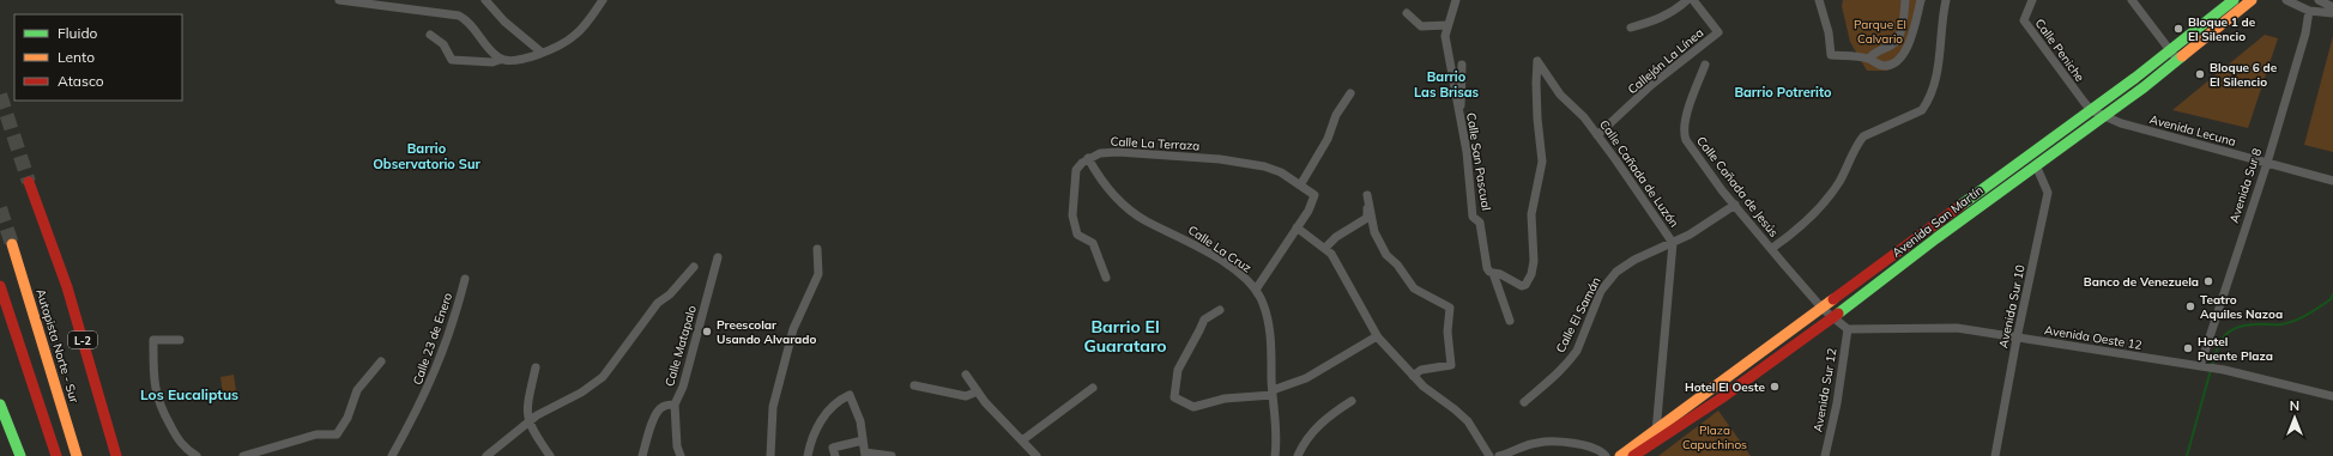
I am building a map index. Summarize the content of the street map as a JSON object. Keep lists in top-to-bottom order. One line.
{"streets":{"main road":["Avenida San Martín","L-2","Autopista Norte - Sur"],"street":["Calle Peniche","Callejón La Línea","Avenida Lecuna","Calle La Terraza","Calle San Pascual","Calle Cañada de Luzón","Avenida Sur 8","Calle Cañada de Jesús","Calle La Cruz","Avenida Sur 10","Calle El Samán","Avenida Oeste 12","Calle 23 de Enero","Calle Matapalo","Avenida Sur 12"]},"crossings":[["Calle Peniche","Avenida Lecuna"],["Calle Peniche","Avenida San Martín"],["Callejón La Línea","Calle Cañada de Luzón"],["Avenida Lecuna","Avenida Sur 8"],["Avenida Lecuna","Avenida San Martín"],["Calle La Terraza","Calle La Cruz"],["Calle San Pascual","Calle Cañada de Luzón"],["Calle Cañada de Luzón","Avenida San Martín"],["Calle Cañada de Luzón","Calle El Samán"],["Avenida Sur 8","Avenida Oeste 12"],["Calle Cañada de Jesús","Avenida San Martín"],["Calle Cañada de Jesús","Calle El Samán"],["Calle Cañada de Jesús","Avenida Oeste 12"],["Calle Cañada de Jesús","Avenida Sur 12"],["Avenida San Martín","Avenida Sur 10"],["Avenida Sur 10","Avenida Oeste 12"],["Avenida Oeste 12","Avenida Sur 12"]],"districts":["Barrio Las Brisas","Barrio Potrerito","Barrio Observatorio Sur","Barrio El Guarataro","Los Eucaliptus"],"parks":["Parque El Calvario","Plaza Capuchinos"],"places":["Bloque 1 de El Silencio","Bloque 6 de El Silencio","Banco de Venezuela","Teatro Aquiles Nazoa","Preescolar Usando Alvarado","Hotel Puente Plaza","Hotel El Oeste"],"legend":["Fluido","Lento","Atasco"],"north":"top"}
